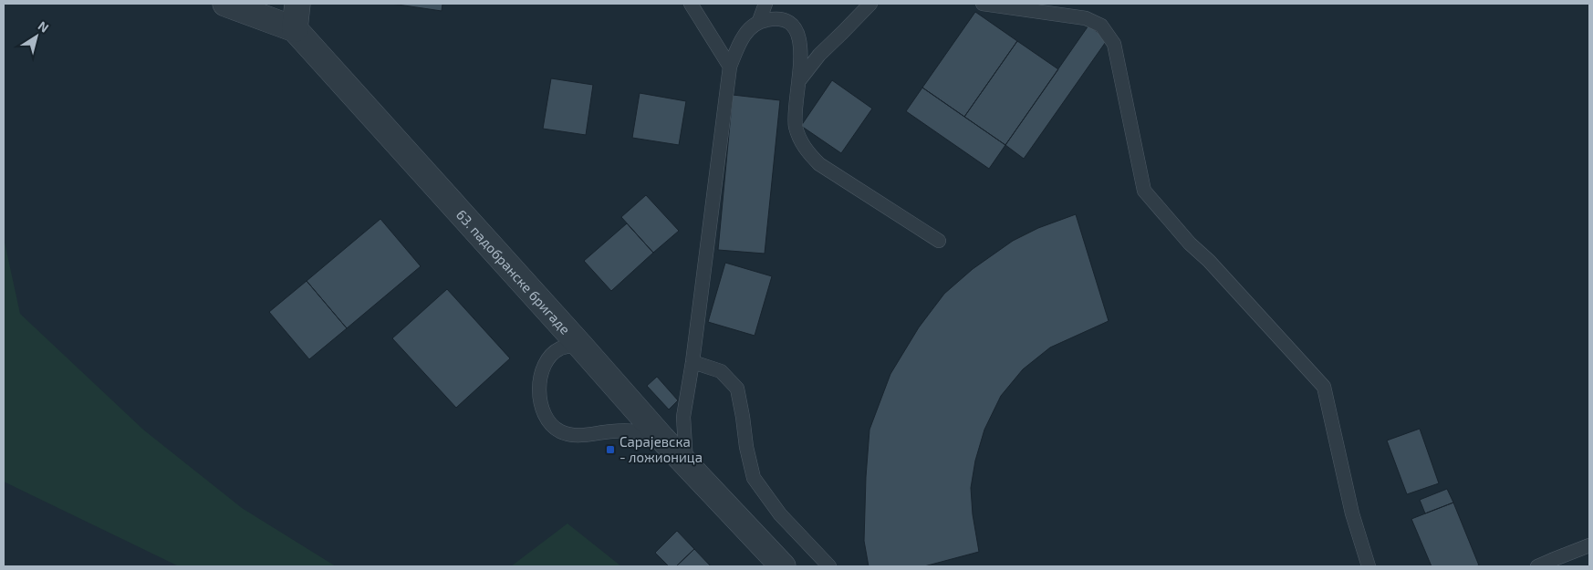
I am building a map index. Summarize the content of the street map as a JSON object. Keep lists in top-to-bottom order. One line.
{"streets":{"street":["63. падобранске бригаде"]},"places":{"transit":["Сарајевска - ложионица"]},"north":"top right"}
